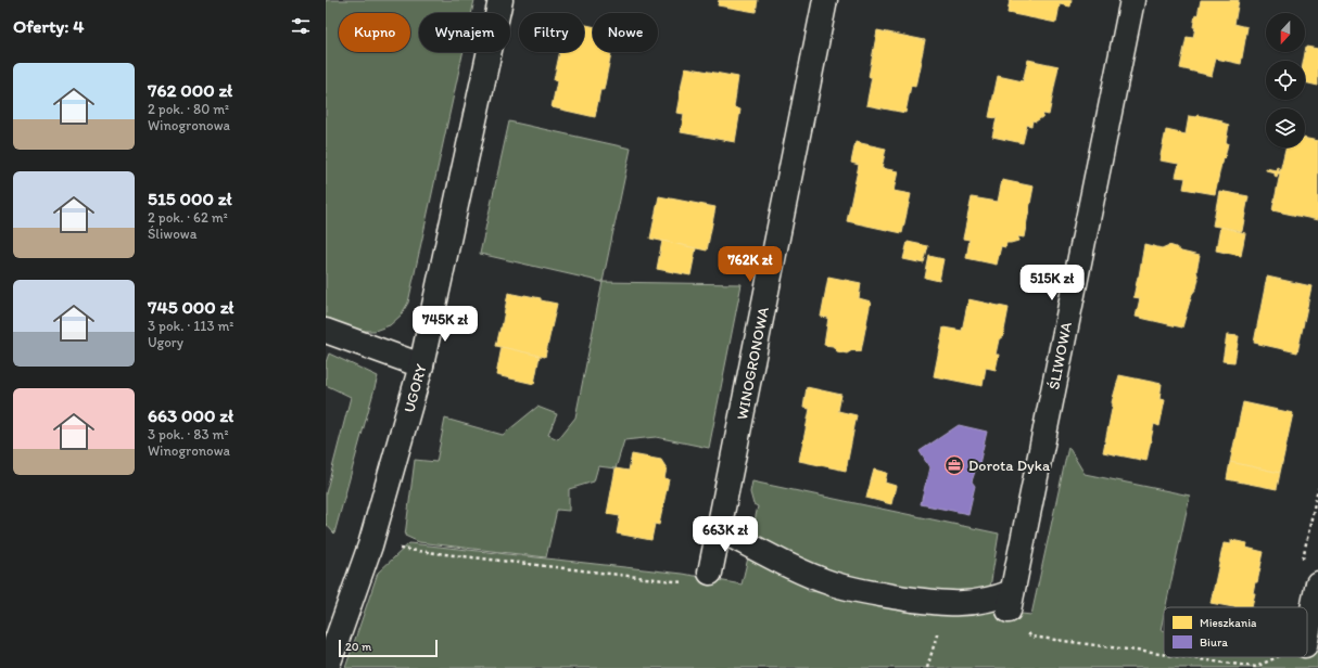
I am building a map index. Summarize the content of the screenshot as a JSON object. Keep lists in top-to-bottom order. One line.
{"streets":{"street":["ŚLIWOWA","WINOGRONOWA","UGORY"]},"places":{"office":["Dorota Dyka"]},"legend":["Mieszkania","Biura"],"scale_bar":"20 m","north":"bottom","page":{"heading":"Oferty: 4","chip":["Kupno","Wynajem","Filtry","Nowe"],"list":[{"name":"762 000 zł","note":"2 pok. · 80 m² · Winogronowa"},{"name":"515 000 zł","note":"2 pok. · 62 m² · Śliwowa"},{"name":"745 000 zł","note":"3 pok. · 113 m² · Ugory"},{"name":"663 000 zł","note":"3 pok. · 83 m² · Winogronowa"}],"price":["762K zł","515K zł","745K zł","663K zł"],"scale":"20 m"}}
